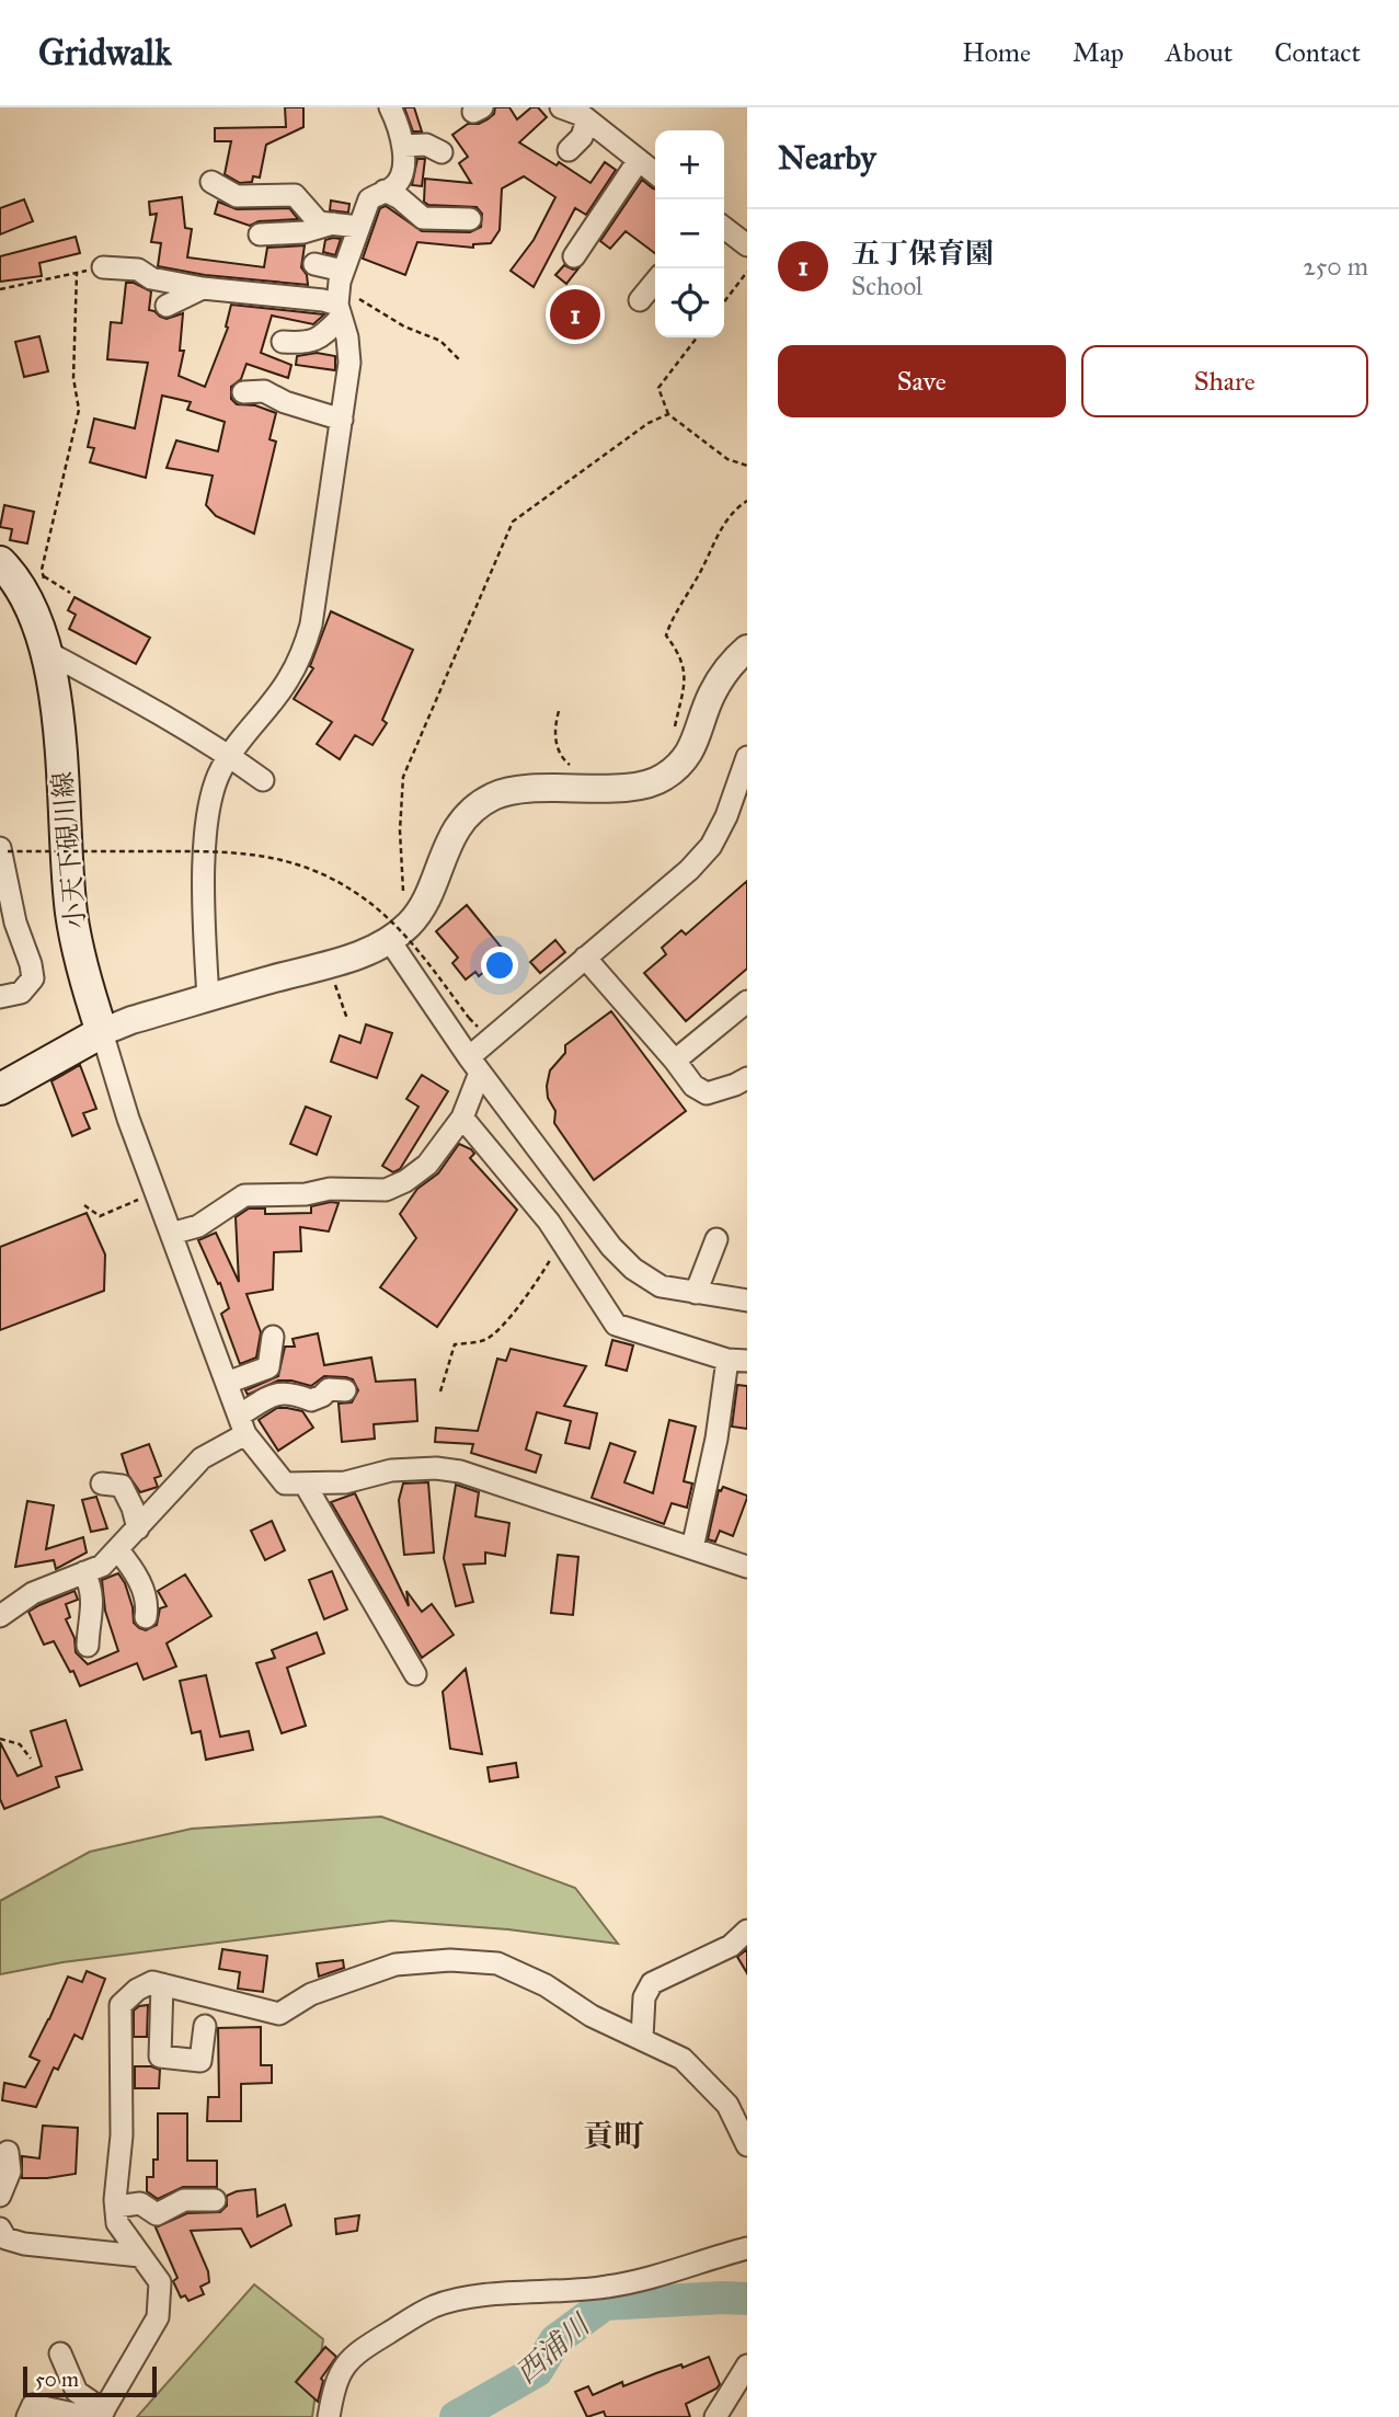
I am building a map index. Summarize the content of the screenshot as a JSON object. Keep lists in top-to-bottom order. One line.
{"streets":{"main road":["小天下硯川線"]},"districts":["貢町"],"water":["西浦川"],"scale_bar":"50 m","page":{"header":"Gridwalk","nav":["Home","Map","About","Contact"],"heading":"Nearby","map_buttons":["+","−"],"list":[{"mark":"1","name":"五丁保育園","note":"School","value":"250 m"}],"pins":"1","buttons":["Save","Share"],"scale":"50 m"}}
